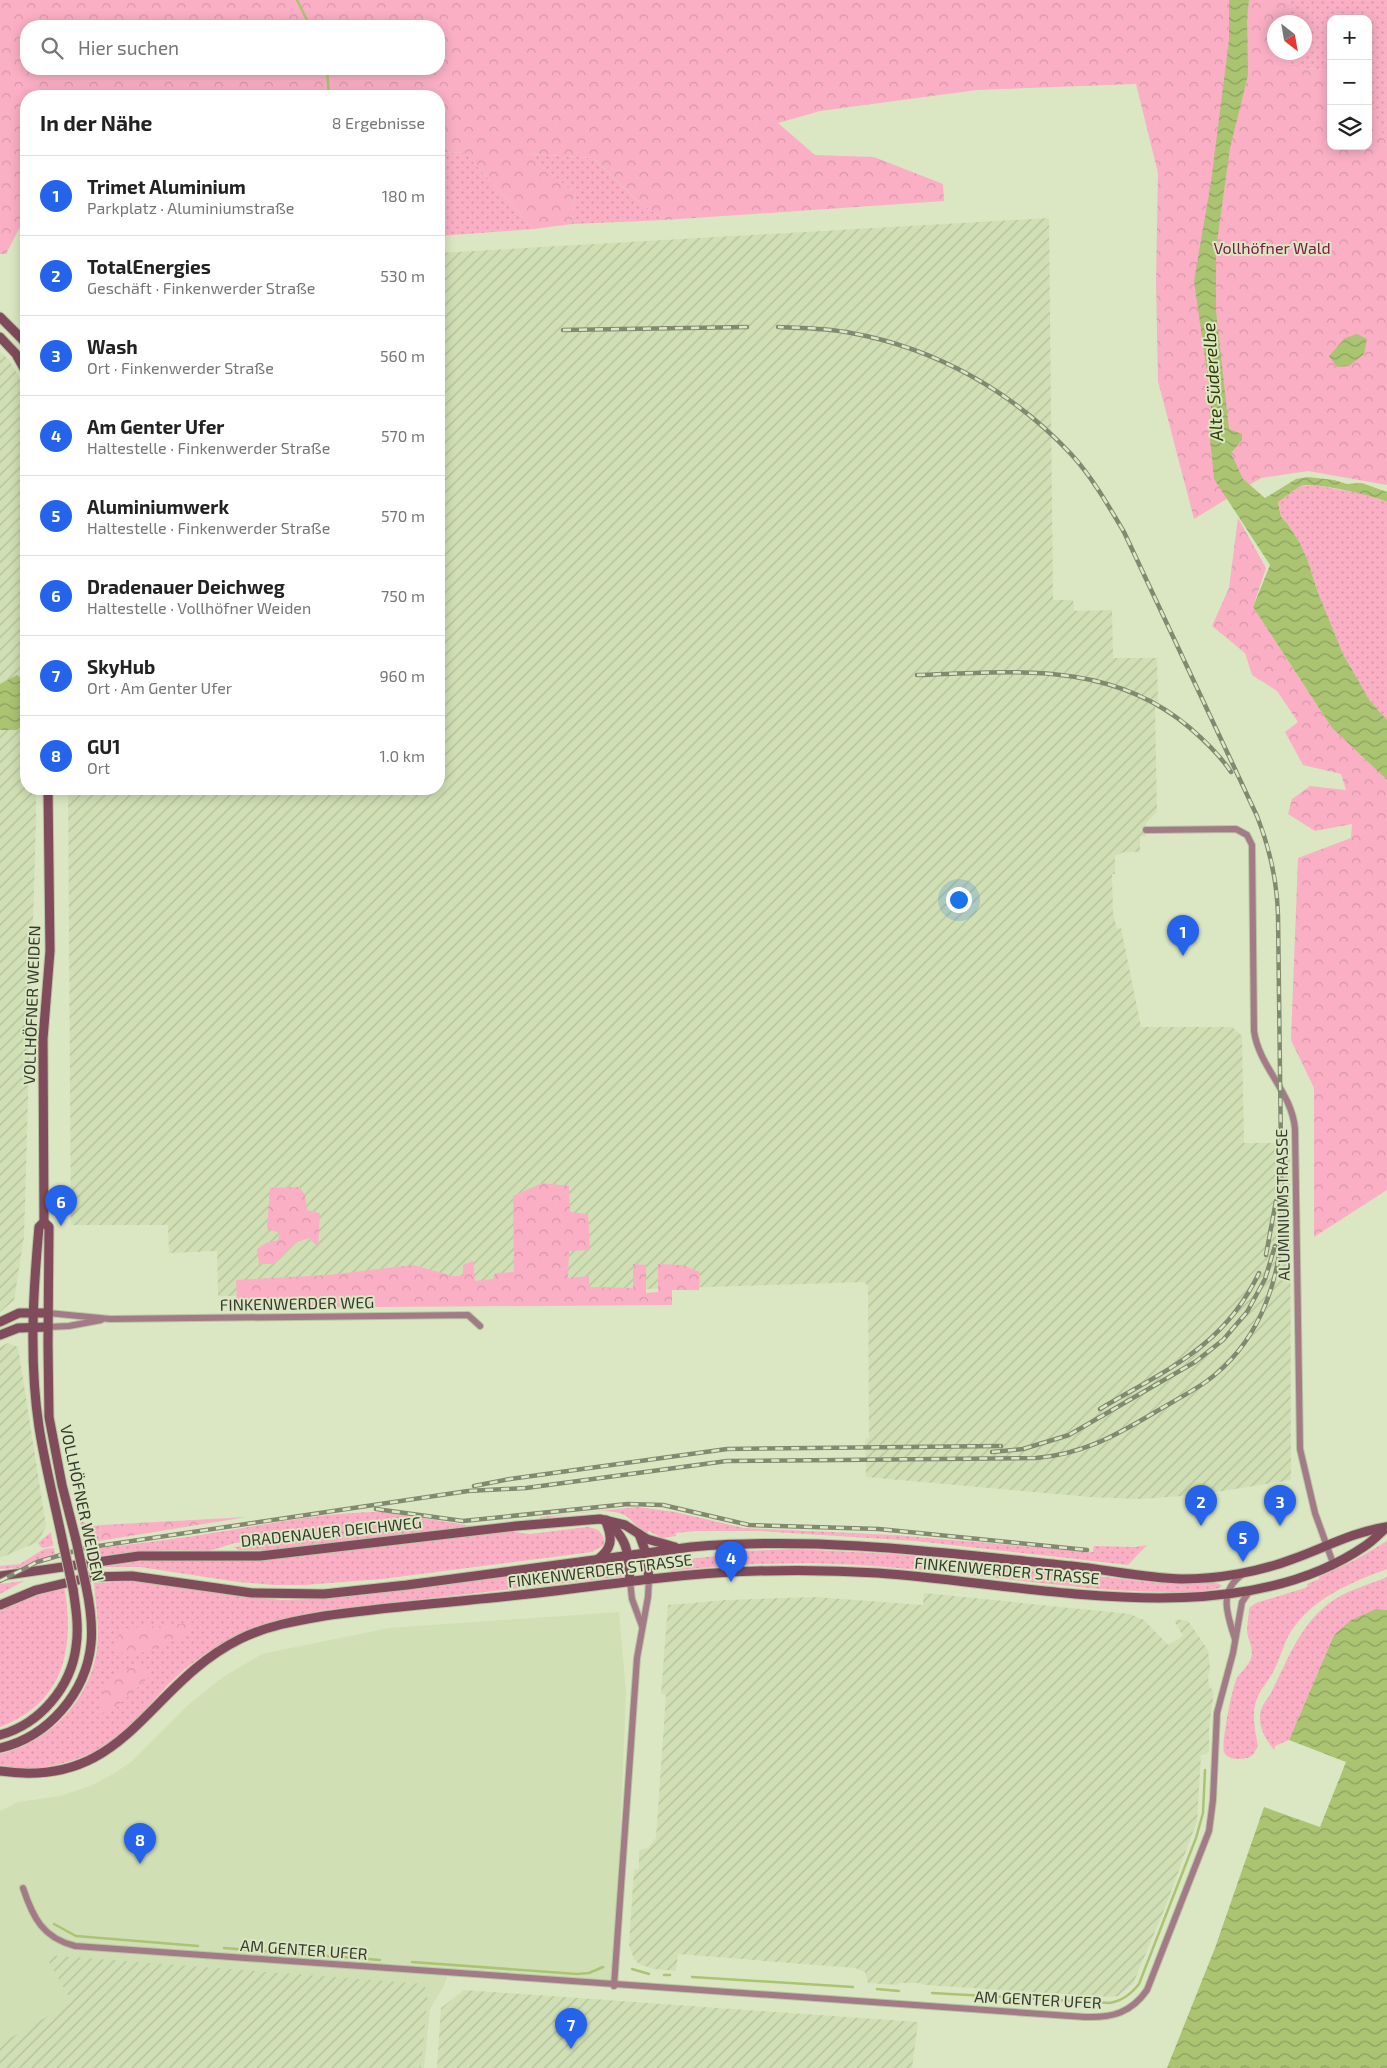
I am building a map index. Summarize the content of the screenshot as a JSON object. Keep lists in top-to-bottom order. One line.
{"streets":{"main road":["VOLLHÖFNER WEIDEN","DRADENAUER DEICHWEG","FINKENWERDER STRASSE"],"street":["ALUMINIUMSTRASSE","FINKENWERDER WEG","AM GENTER UFER"]},"crossings":[["VOLLHÖFNER WEIDEN","FINKENWERDER WEG"],["ALUMINIUMSTRASSE","FINKENWERDER STRASSE"],["DRADENAUER DEICHWEG","FINKENWERDER STRASSE"],["FINKENWERDER STRASSE","AM GENTER UFER"]],"water":["Alte Süderelbe"],"parks":["Vollhöfner Wald"],"north":"bottom right","page":{"map_buttons":["+","−"],"search":"Hier suchen","heading":["In der Nähe","8 Ergebnisse"],"list":[{"mark":"1","name":"Trimet Aluminium","note":"Parkplatz · Aluminiumstraße","value":"180 m"},{"mark":"2","name":"TotalEnergies","note":"Geschäft · Finkenwerder Straße","value":"530 m"},{"mark":"3","name":"Wash","note":"Ort · Finkenwerder Straße","value":"560 m"},{"mark":"4","name":"Am Genter Ufer","note":"Haltestelle · Finkenwerder Straße","value":"570 m"},{"mark":"5","name":"Aluminiumwerk","note":"Haltestelle · Finkenwerder Straße","value":"570 m"},{"mark":"6","name":"Dradenauer Deichweg","note":"Haltestelle · Vollhöfner Weiden","value":"750 m"},{"mark":"7","name":"SkyHub","note":"Ort · Am Genter Ufer","value":"960 m"},{"mark":"8","name":"GU1","note":"Ort","value":"1.0 km"}],"pins":["1","6","2","3","5","4","8","7"]}}
